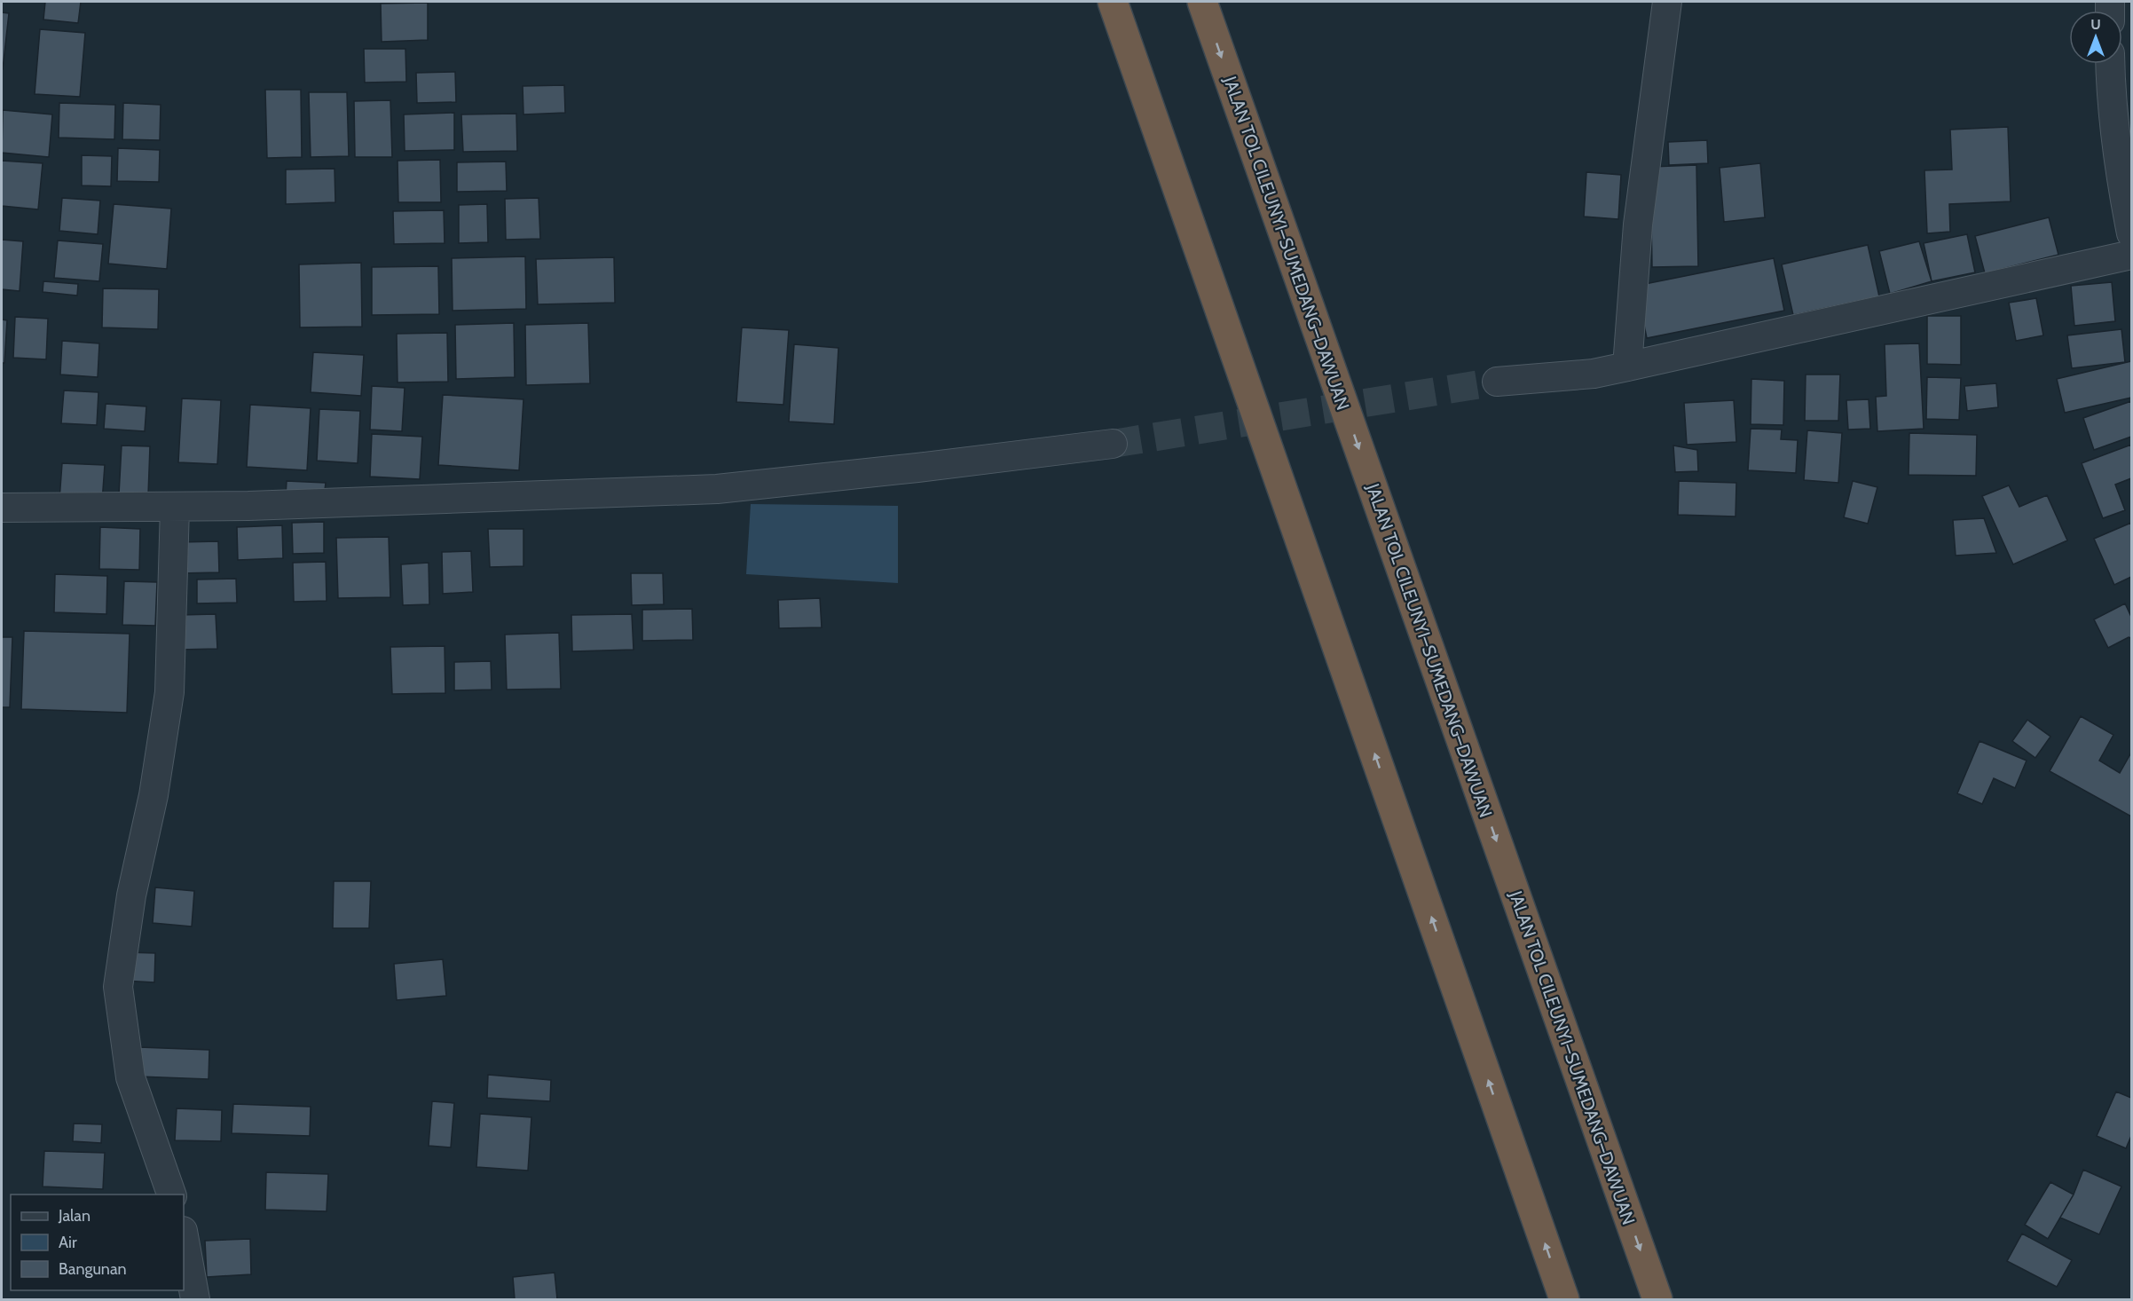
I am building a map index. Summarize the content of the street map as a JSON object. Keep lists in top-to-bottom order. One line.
{"streets":{"highway":["JALAN TOL CILEUNYI–SUMEDANG–DAWUAN"]},"legend":["Jalan","Air","Bangunan"],"north":"top"}
